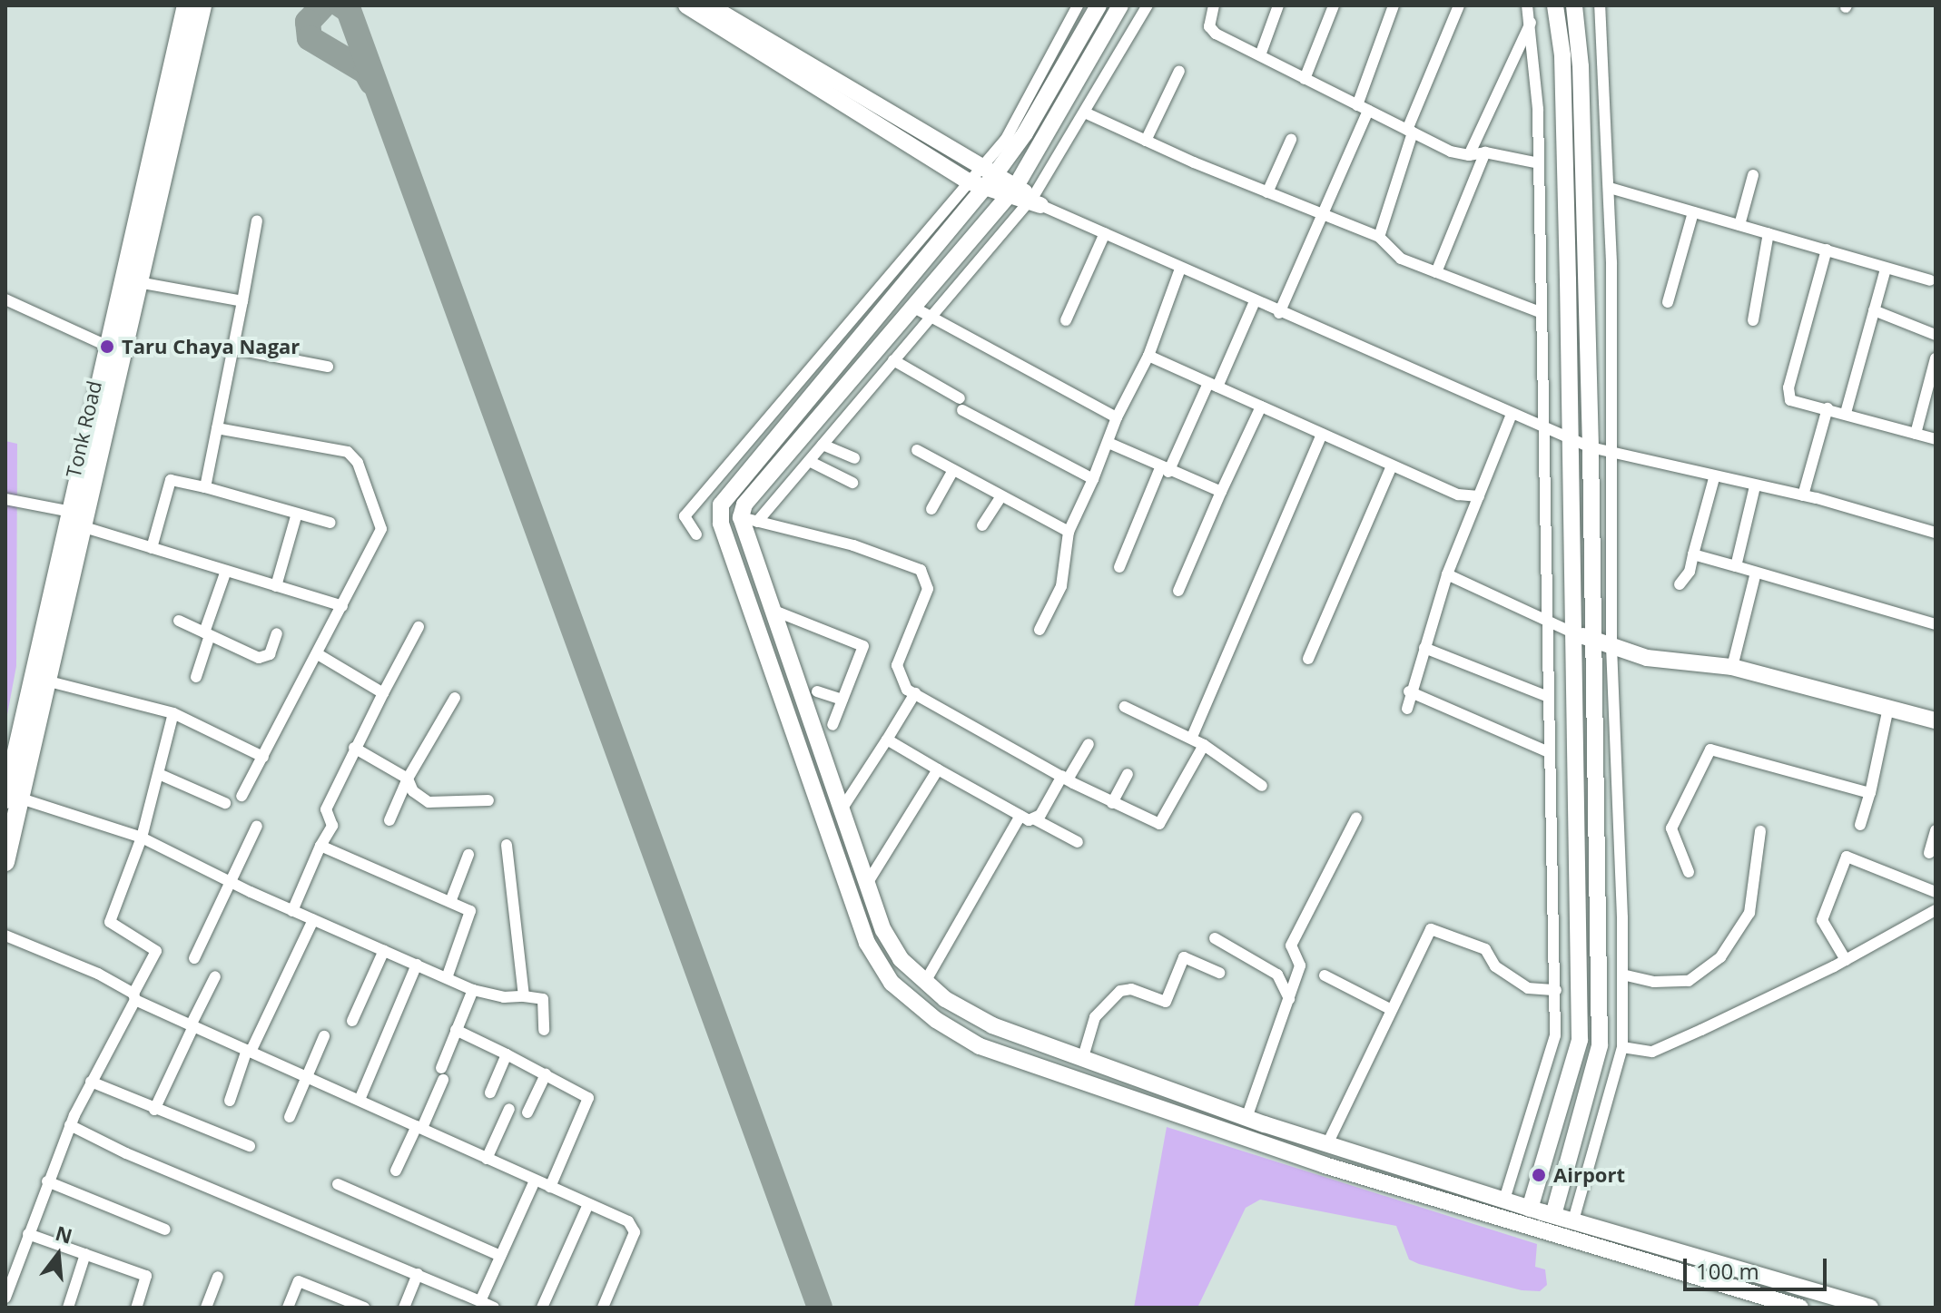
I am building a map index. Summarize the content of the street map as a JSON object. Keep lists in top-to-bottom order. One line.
{"streets":{"main road":["Tonk Road"]},"places":["Taru Chaya Nagar","Airport"],"scale_bar":"100 m","north":"top"}
